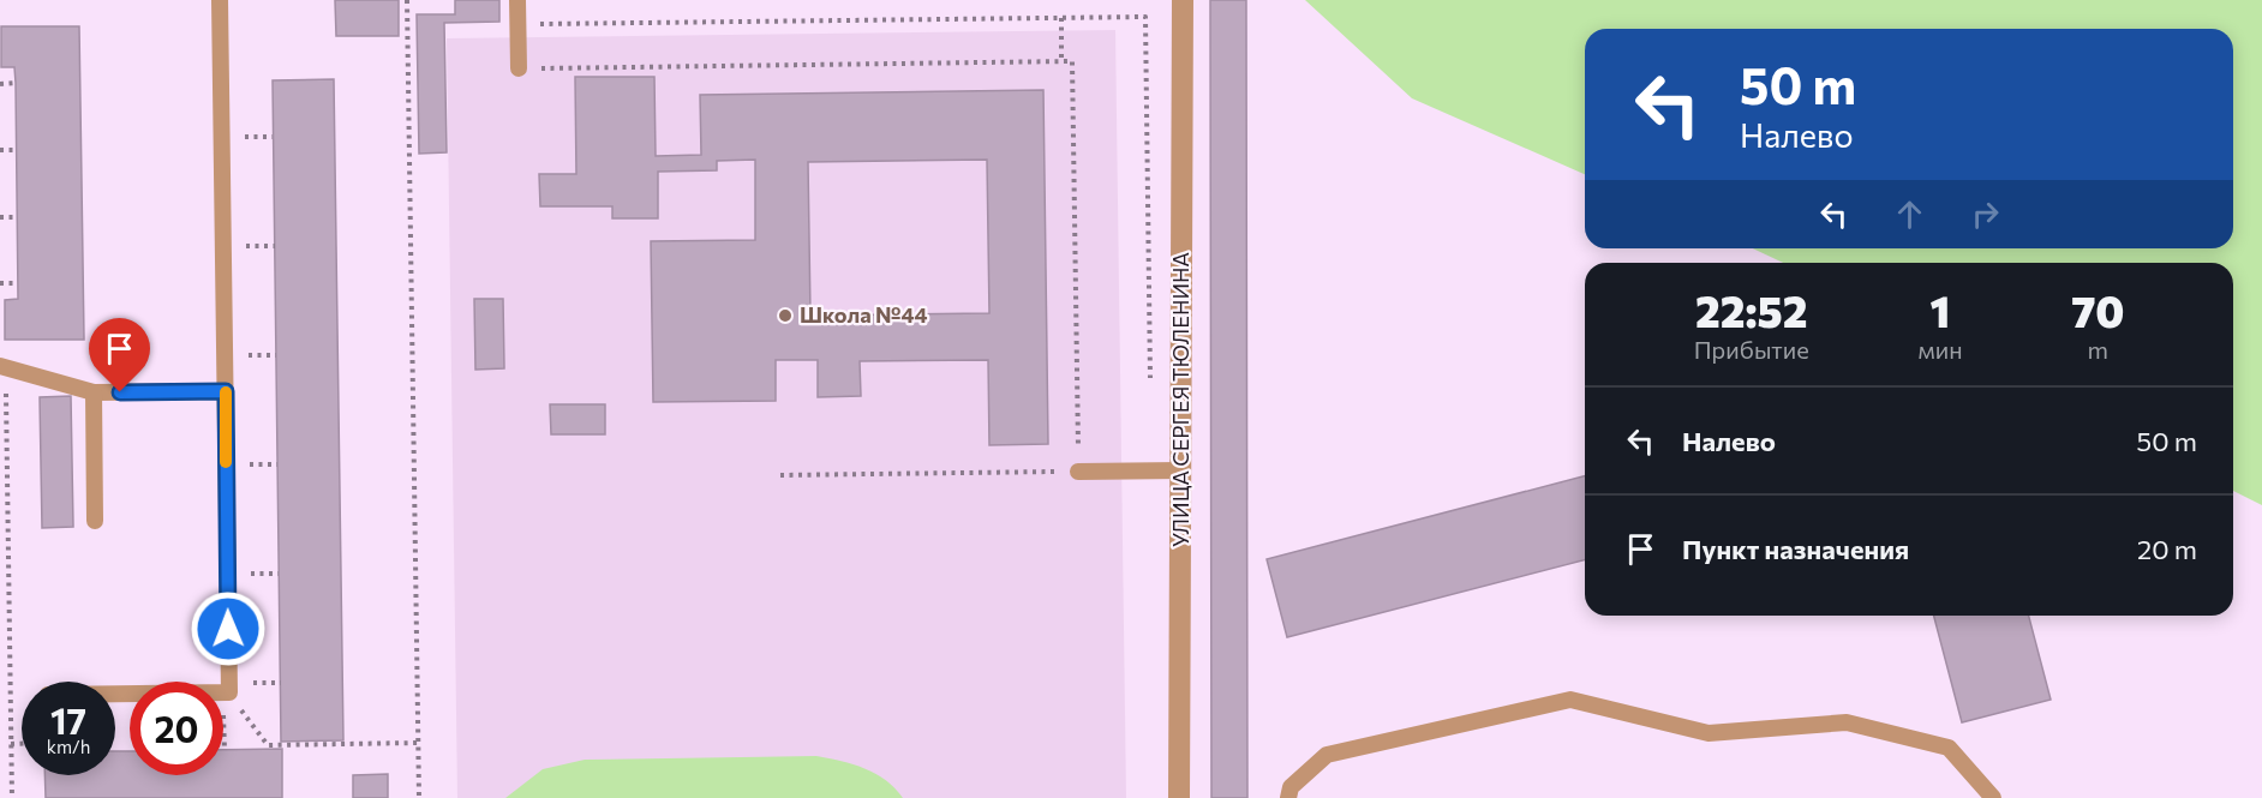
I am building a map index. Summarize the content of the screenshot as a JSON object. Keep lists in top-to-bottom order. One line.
{"streets":{"street":["УЛИЦА СЕРГЕЯ ТЮЛЕНИНА"]},"places":["Школа №44"],"page":{"turn":["50 m","Налево"],"eta":["22:52","Прибытие","1","мин","70","m"],"list":[{"name":"Налево","value":"50 m"},{"name":"Пункт назначения","value":"20 m"}],"speed":"17 km/h","limit":"20"}}
